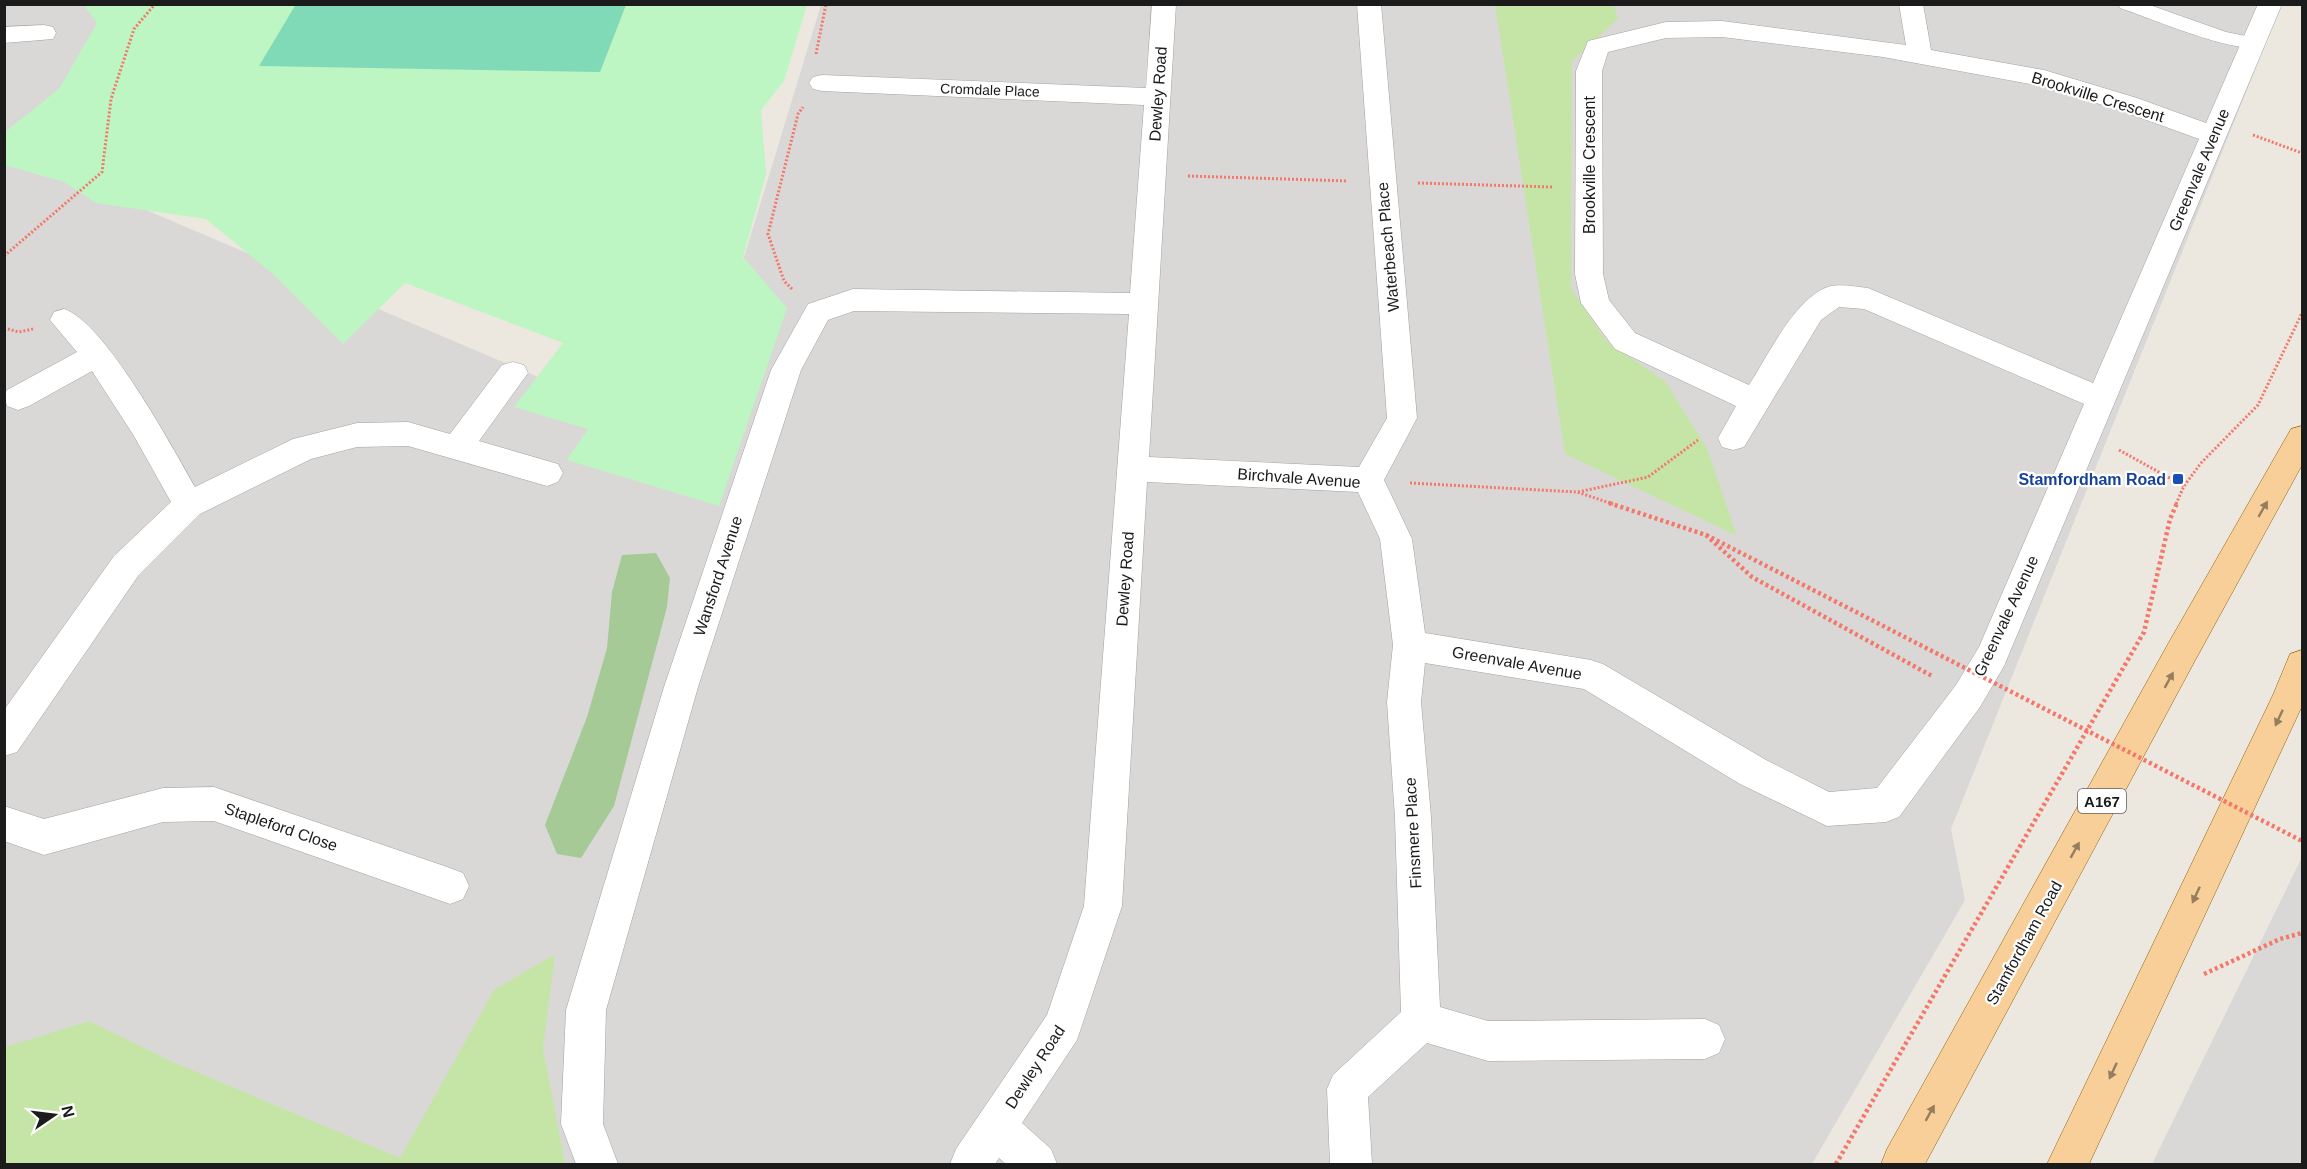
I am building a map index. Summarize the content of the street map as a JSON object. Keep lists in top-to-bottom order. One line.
{"streets":{"main road":["A167","Stamfordham Road"],"street":["Cromdale Place","Dewley Road","Brookville Crescent","Greenvale Avenue","Waterbeach Place","Birchvale Avenue","Wansford Avenue","Stapleford Close","Finsmere Place"]},"crossings":[["Cromdale Place","Dewley Road"],["Dewley Road","Birchvale Avenue"],["Brookville Crescent","Greenvale Avenue"],["Greenvale Avenue","Birchvale Avenue"],["Greenvale Avenue","Finsmere Place"],["Waterbeach Place","Birchvale Avenue"],["Birchvale Avenue","Finsmere Place"]],"places":{"transit":["Stamfordham Road"]},"north":"right"}
